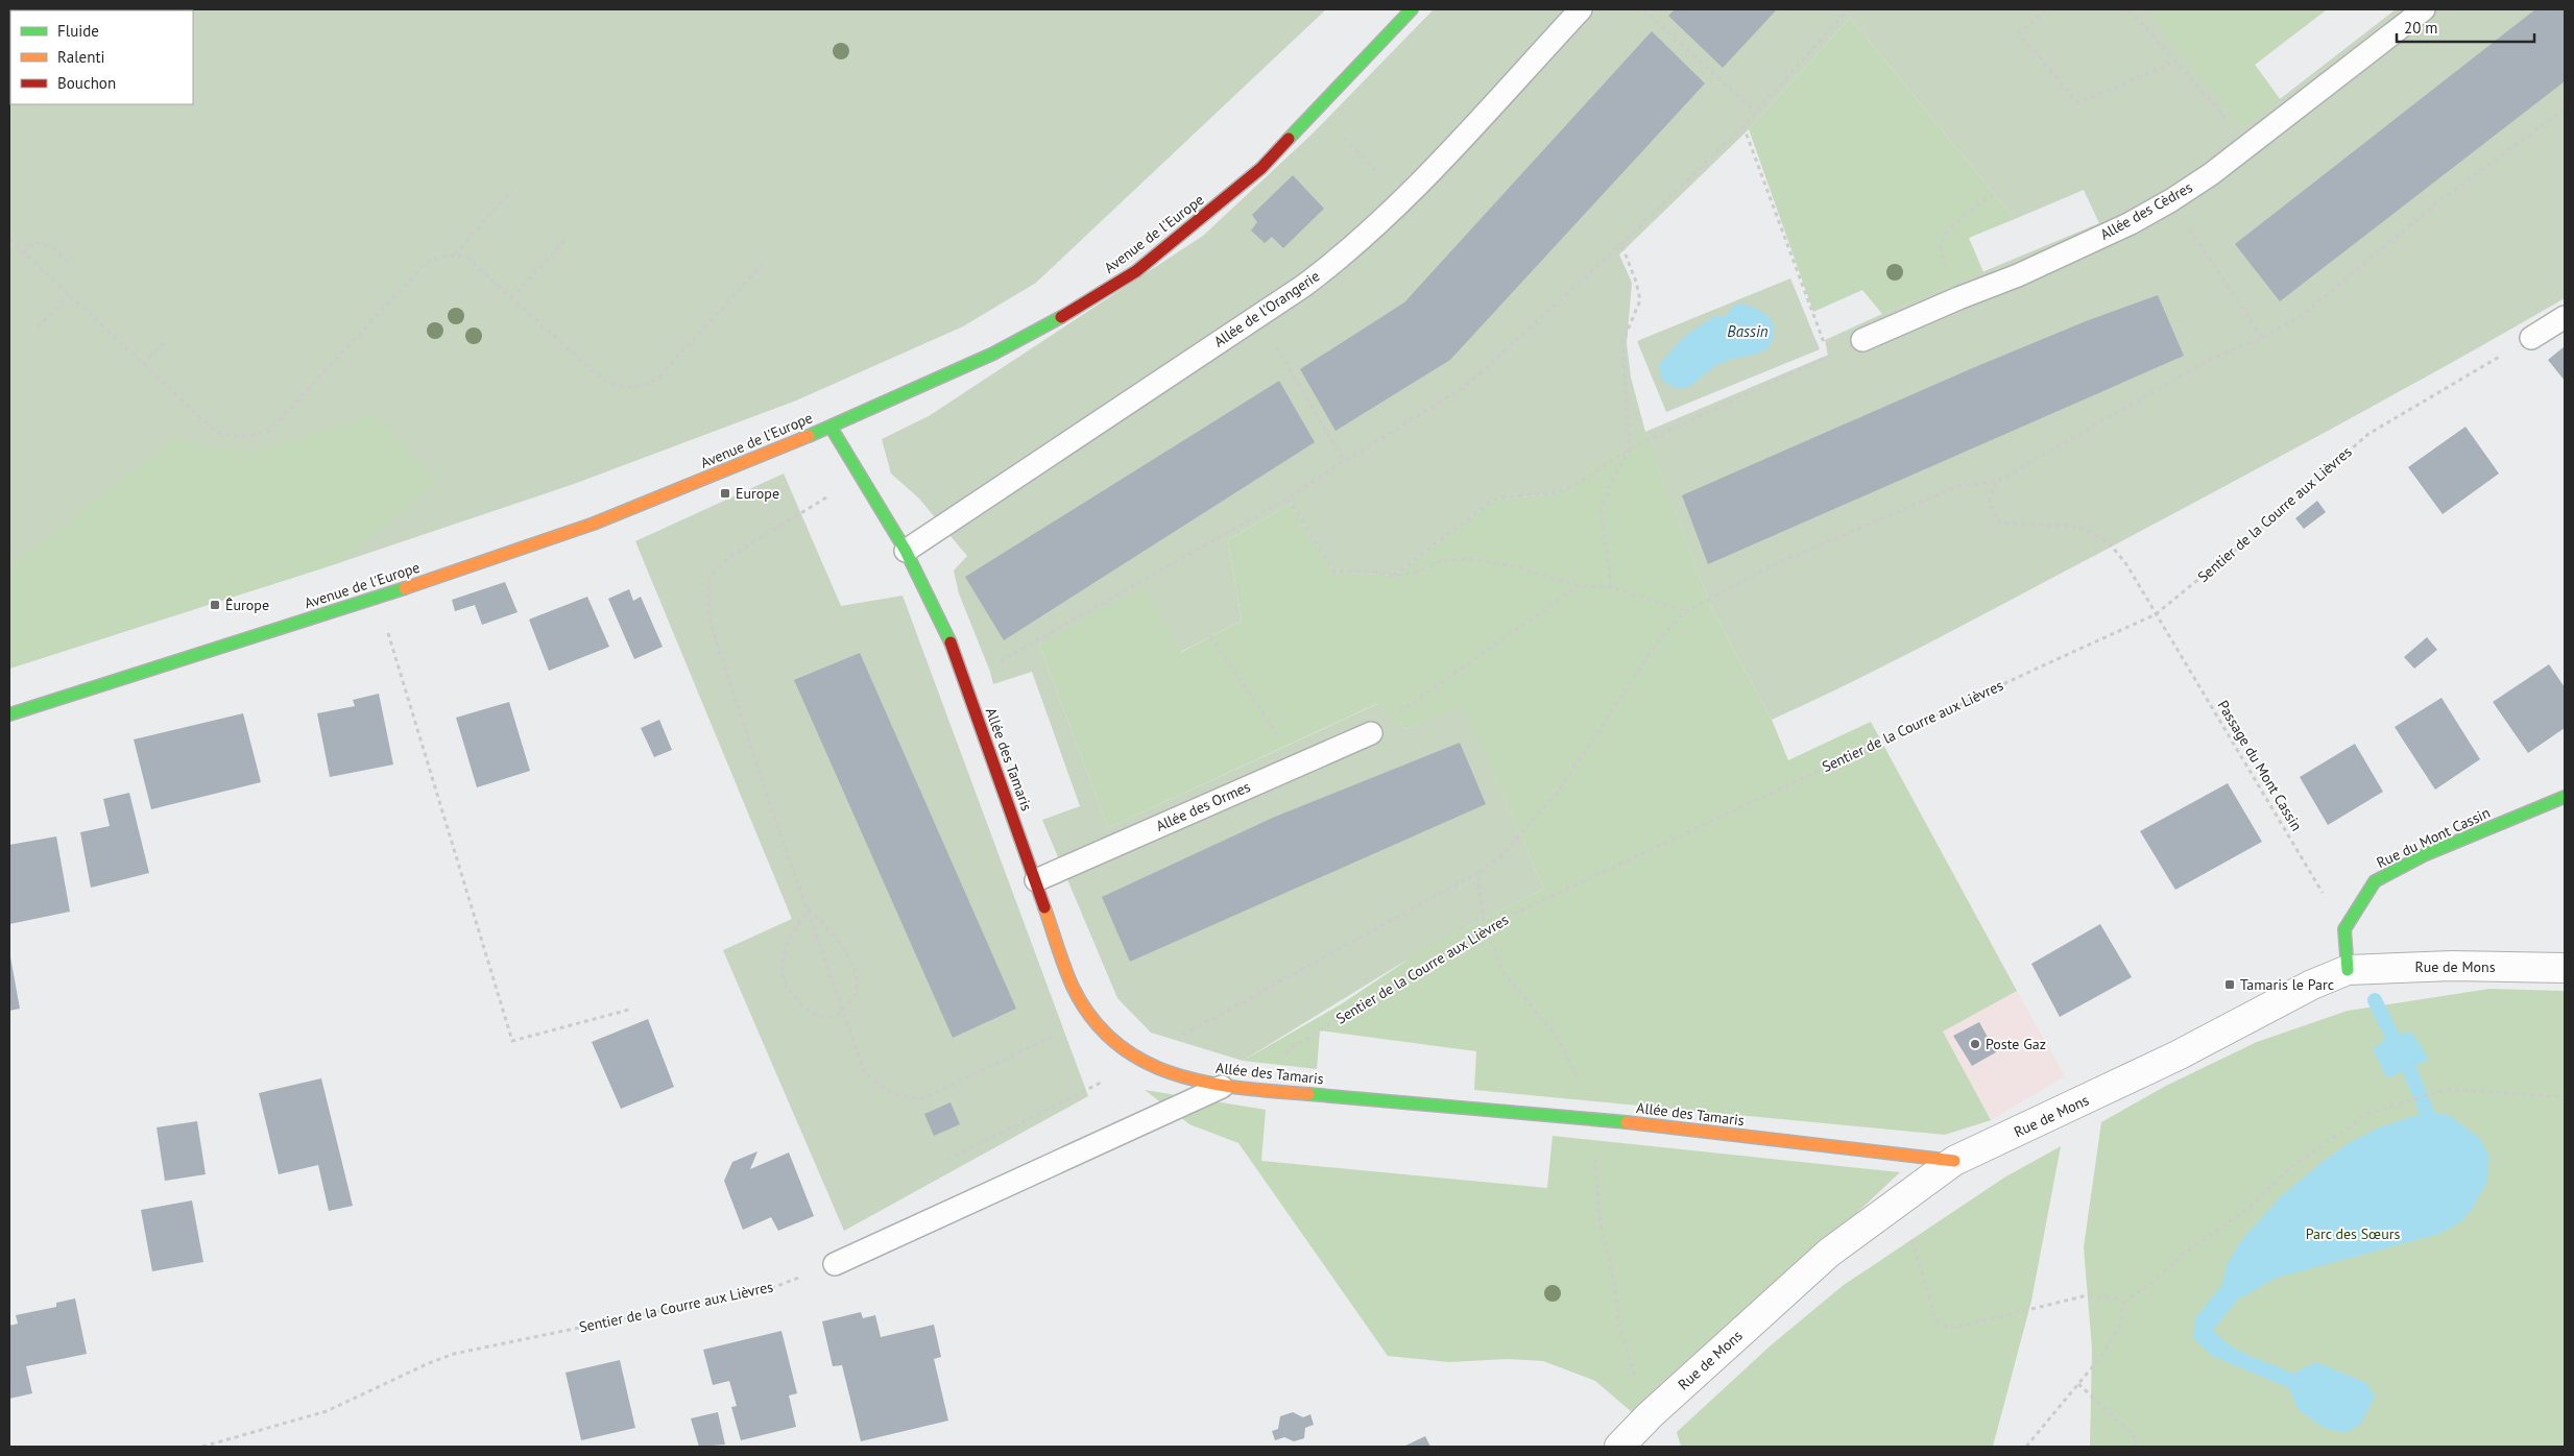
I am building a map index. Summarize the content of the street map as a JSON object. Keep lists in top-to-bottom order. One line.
{"streets":{"street":["Avenue de l'Europe","Allée des Tamaris","Rue du Mont Cassin","Rue de Mons"],"lane":["Allée des Cèdres","Allée de l'Orangerie","Allée des Ormes"],"path":["Sentier de la Courre aux Lièvres","Passage du Mont Cassin"]},"crossings":[["Avenue de l'Europe","Allée des Tamaris"],["Allée de l'Orangerie","Allée des Tamaris"],["Sentier de la Courre aux Lièvres","Allée des Tamaris"],["Sentier de la Courre aux Lièvres","Passage du Mont Cassin"],["Allée des Tamaris","Allée des Ormes"],["Allée des Tamaris","Rue de Mons"],["Passage du Mont Cassin","Rue du Mont Cassin"]],"water":["Bassin"],"parks":["Parc des Sœurs"],"places":{"transit":["Europe","Êurope","Tamaris le Parc"],"other":["Poste Gaz"]},"legend":["Fluide","Ralenti","Bouchon"],"scale_bar":"20 m"}
